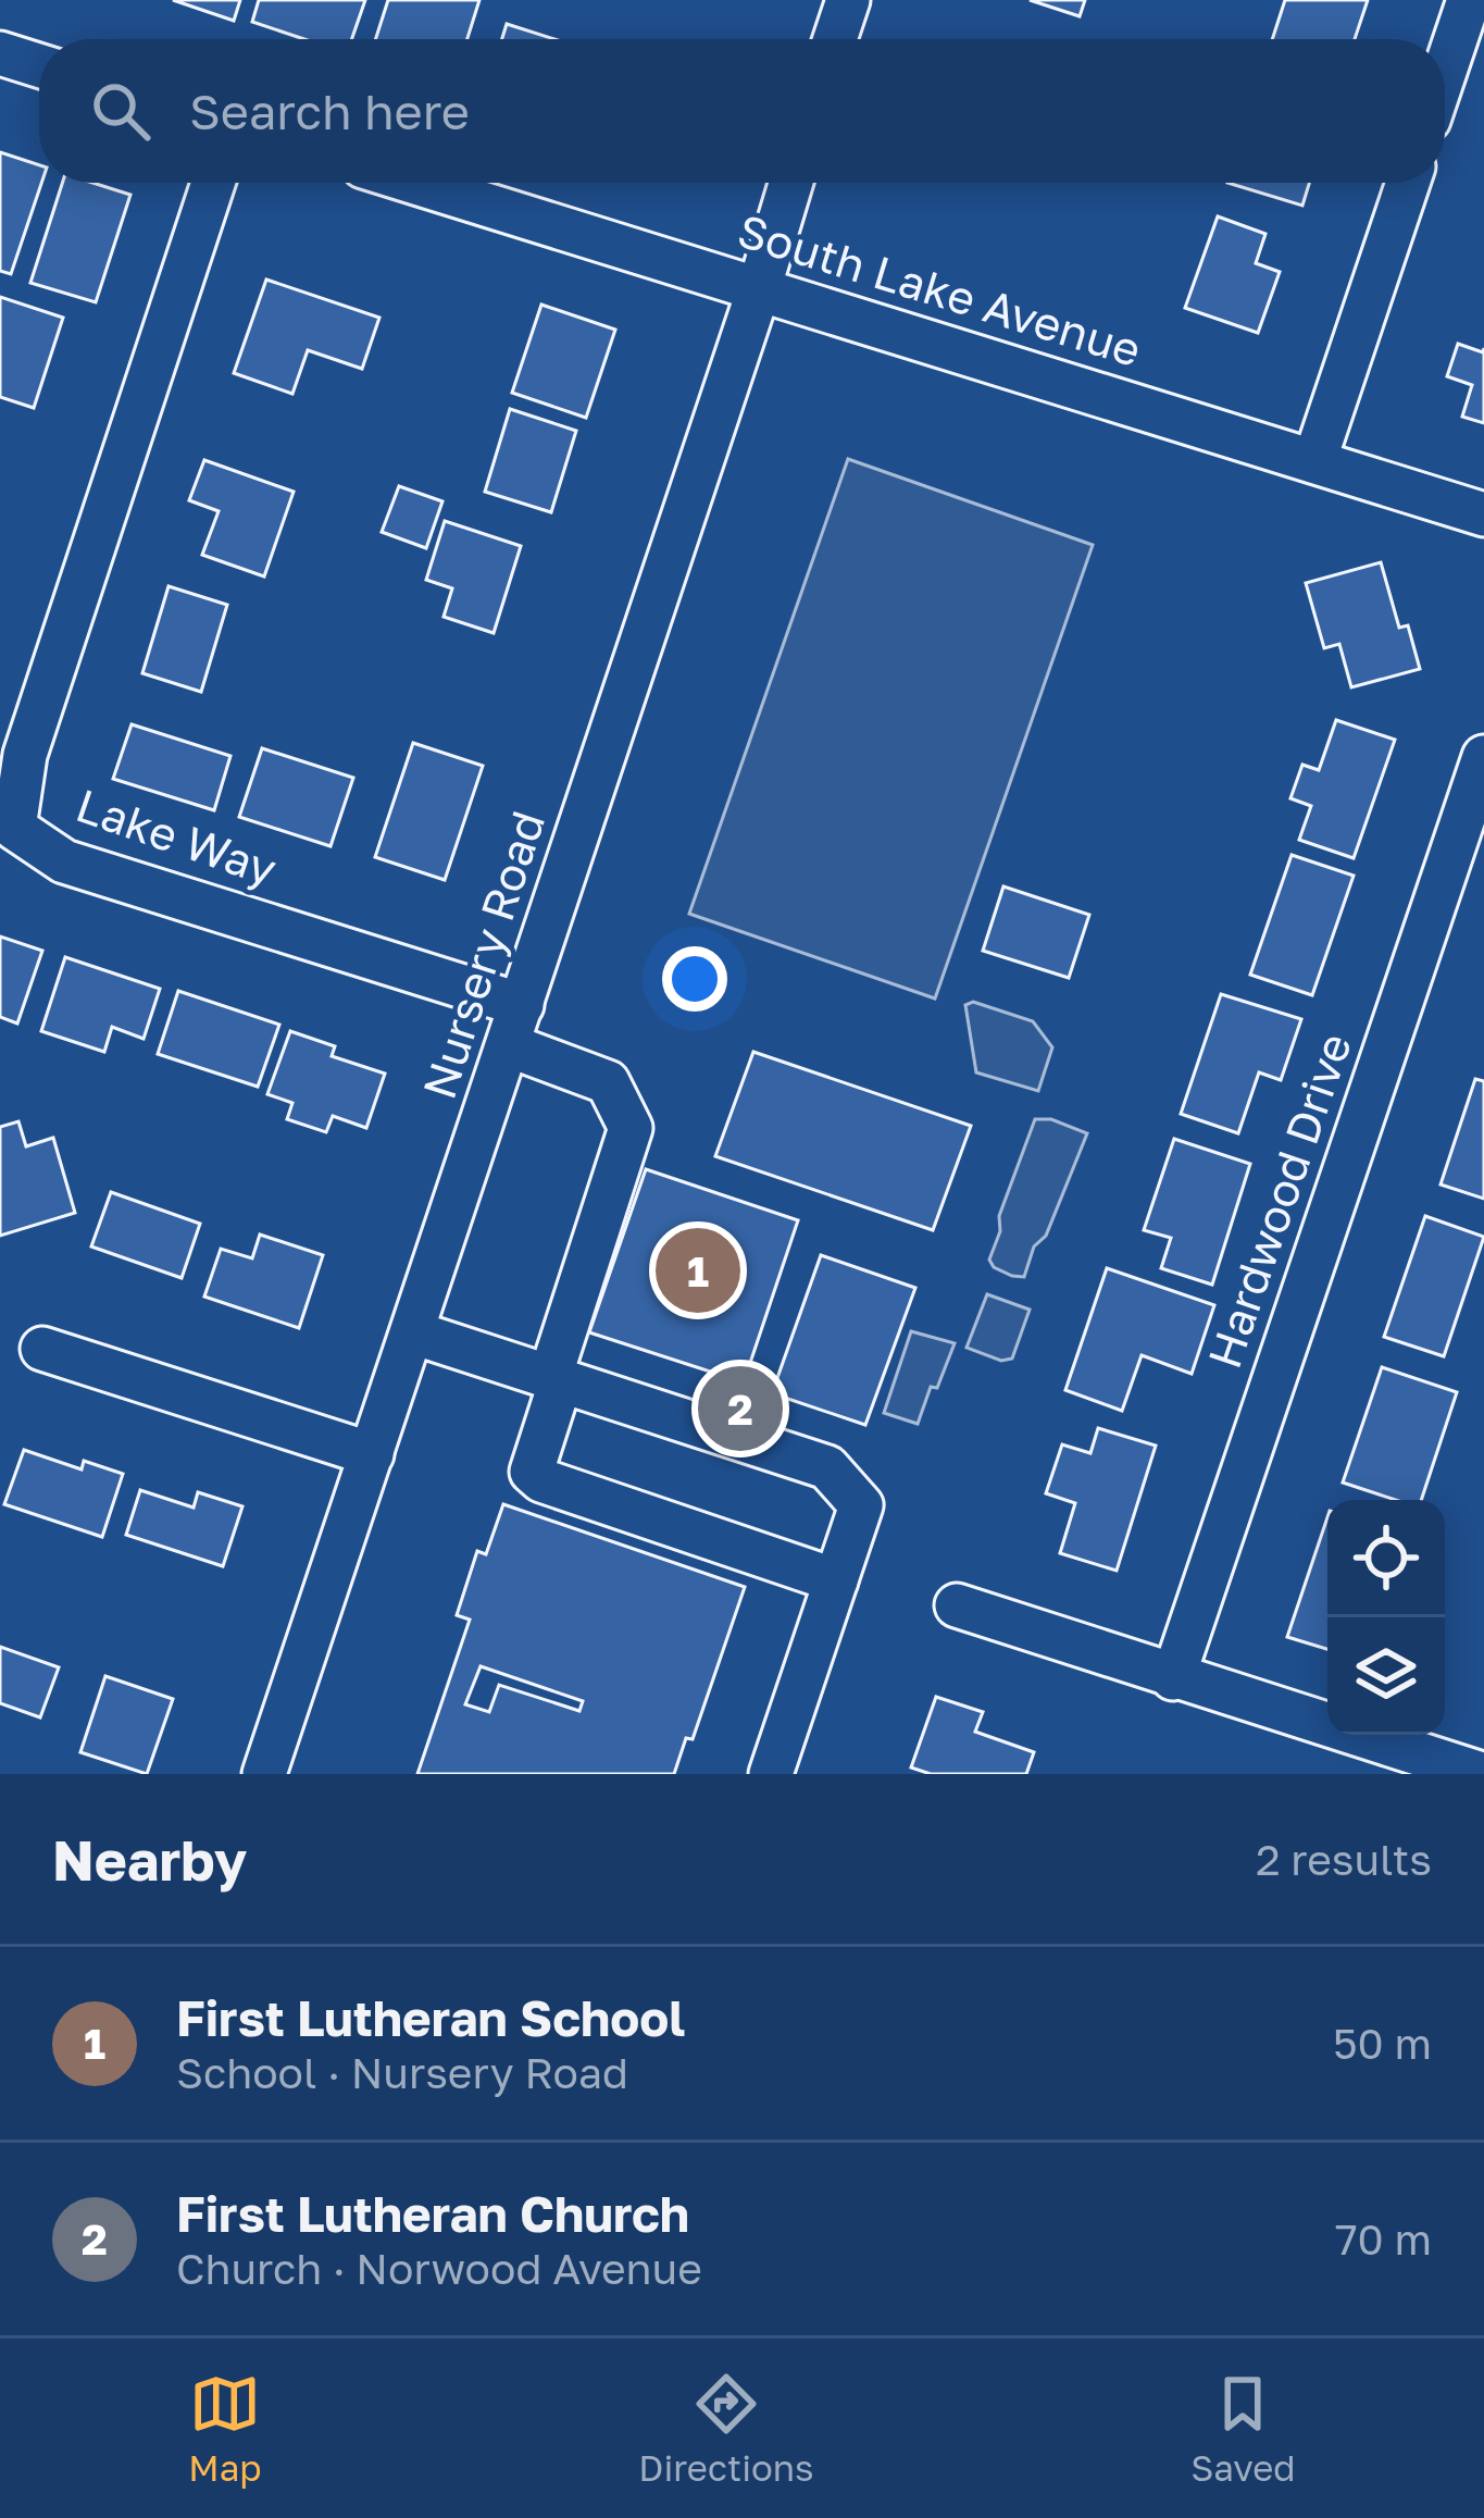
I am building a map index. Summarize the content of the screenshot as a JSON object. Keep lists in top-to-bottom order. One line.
{"streets":{"street":["South Lake Avenue","Lake Way","Nursery Road","Hardwood Drive"]},"crossings":[["South Lake Avenue","Nursery Road"],["Lake Way","Nursery Road"]],"page":{"search":"Search here","pins":["1","2"],"heading":["Nearby","2 results"],"list":[{"mark":"1","name":"First Lutheran School","note":"School · Nursery Road","value":"50 m"},{"mark":"2","name":"First Lutheran Church","note":"Church · Norwood Avenue","value":"70 m"}],"nav":["Map","Directions","Saved"]}}
